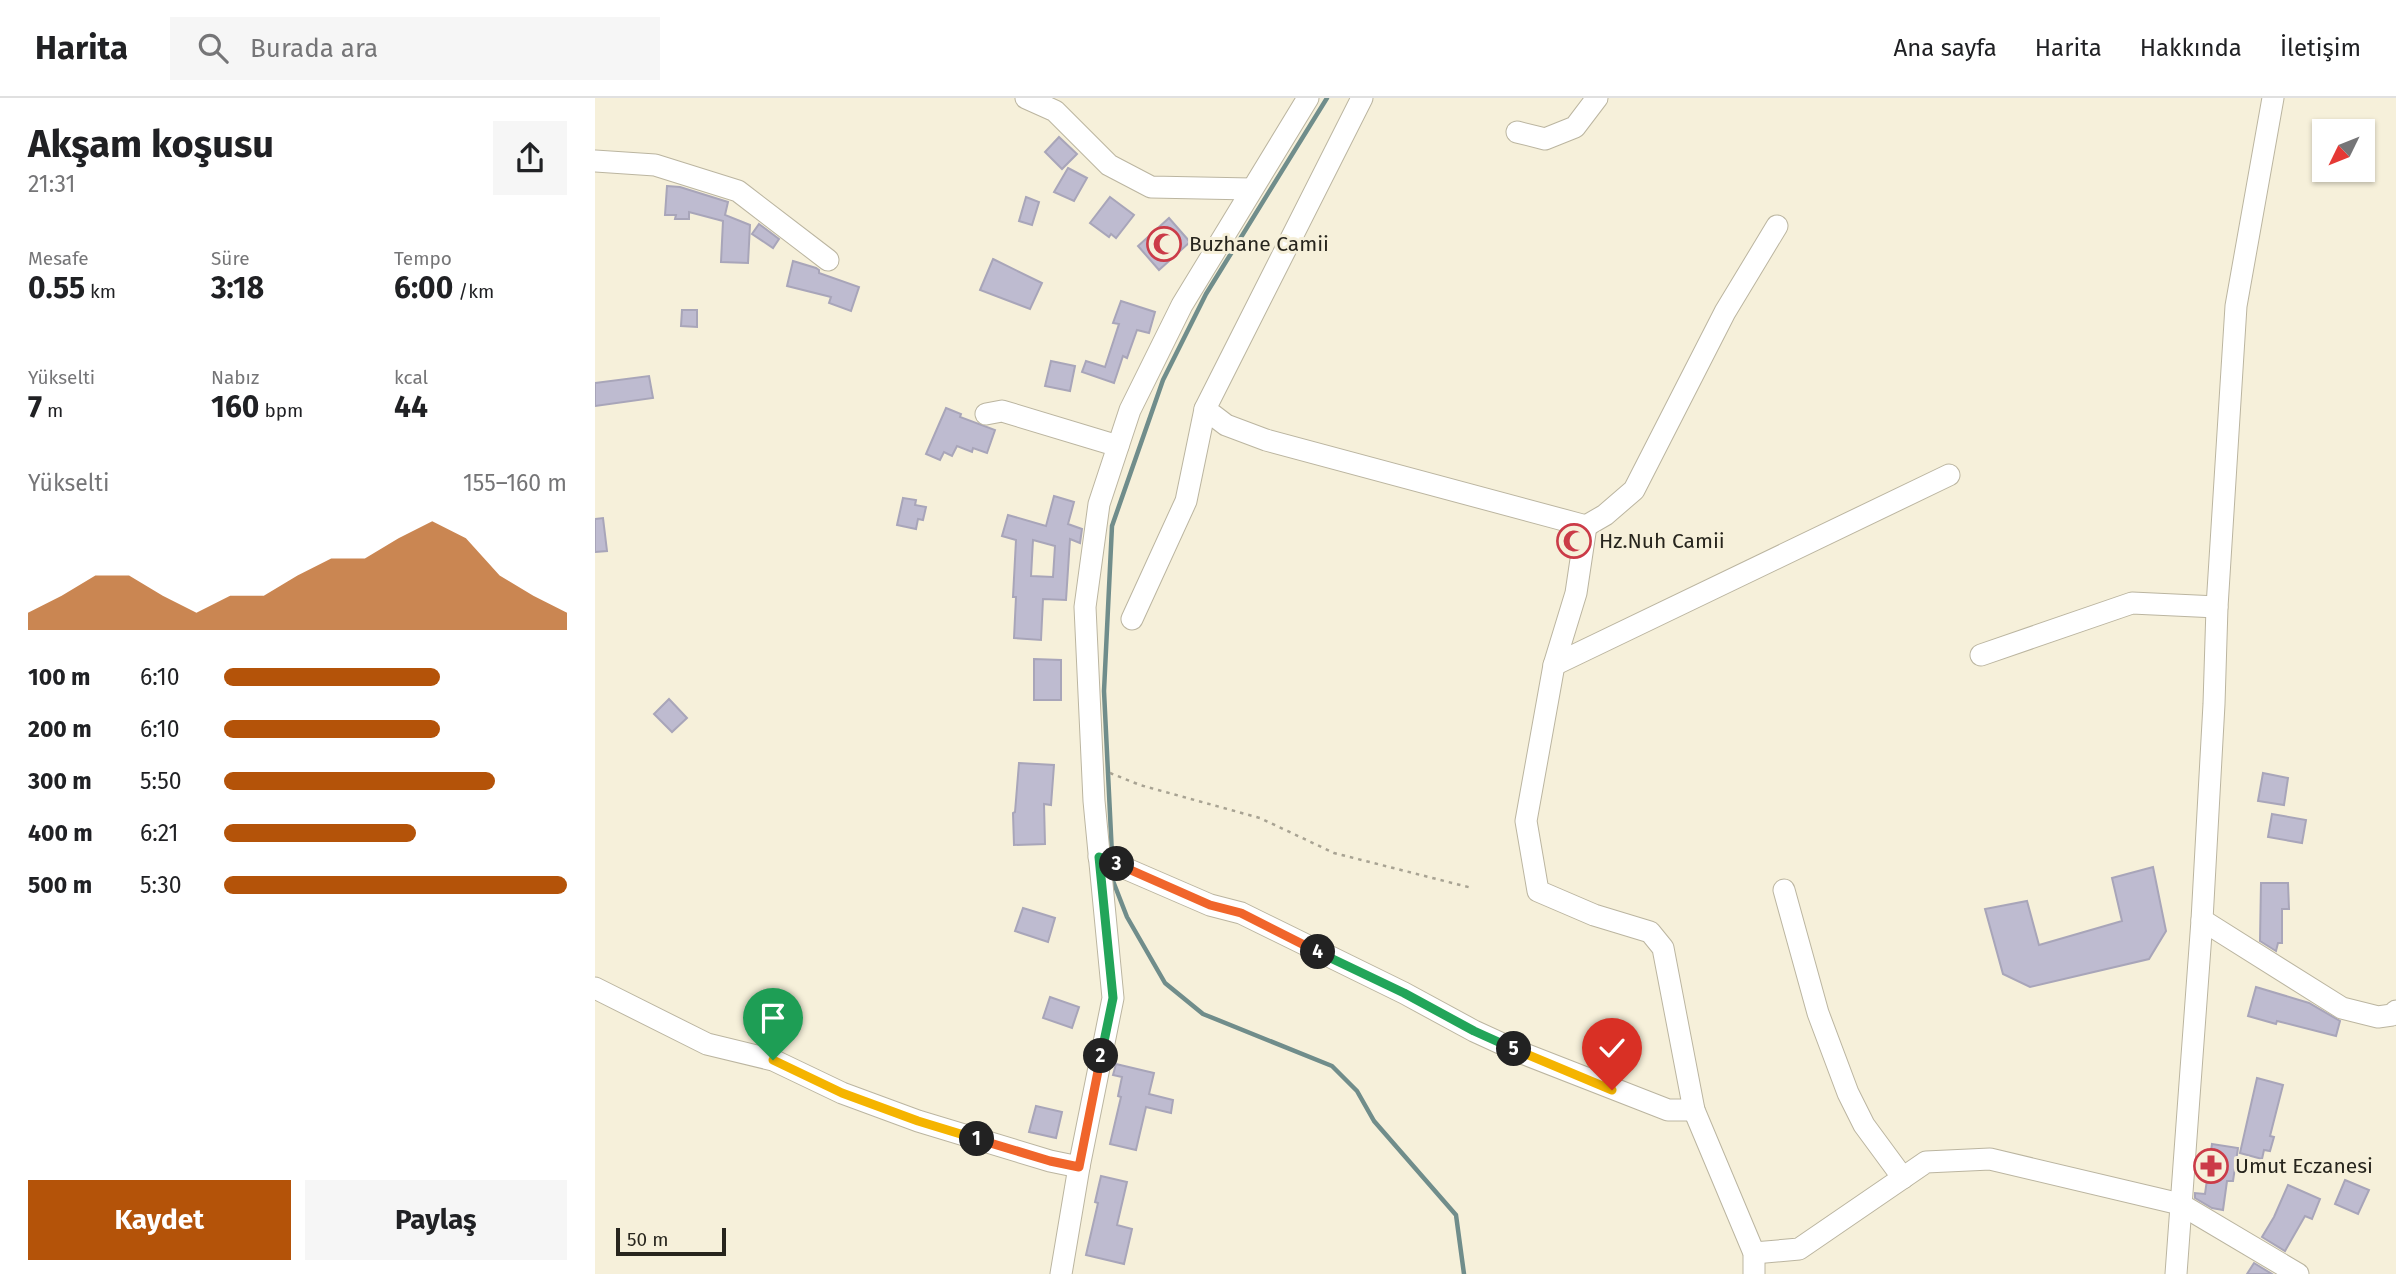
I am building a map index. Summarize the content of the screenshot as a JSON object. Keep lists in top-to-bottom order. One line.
{"places":{"mosque":["Buzhane Camii","Hz.Nuh Camii"],"pharmacy":["Umut Eczanesi"]},"scale_bar":"50 m","north":"bottom left","page":{"header":"Harita","search":"Burada ara","nav":["Ana sayfa","Harita","Hakkında","İletişim"],"heading":["Akşam koşusu","21:31"],"stats":[["Mesafe","0.55 km"],["Süre","3:18"],["Tempo","6:00 /km"],["Yükselti","7 m"],["Nabız","160 bpm"],["kcal","44"]],"chart":["Yükselti","155–160 m"],"list":[{"name":"100 m","note":"6:10"},{"name":"200 m","note":"6:10"},{"name":"300 m","note":"5:50"},{"name":"400 m","note":"6:21"},{"name":"500 m","note":"5:30"}],"pins":["3","4","5","2","1"],"buttons":["Kaydet","Paylaş"],"scale":"50 m"}}
